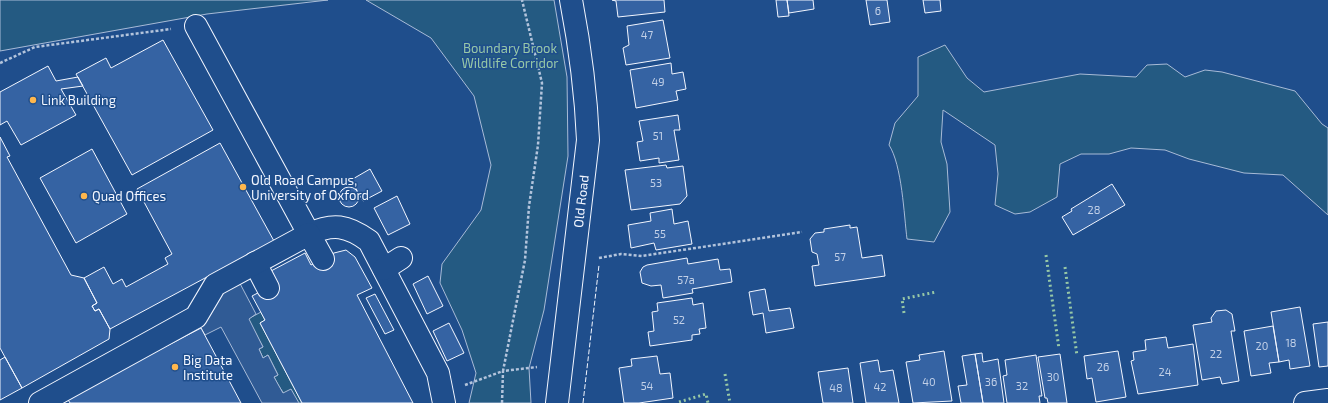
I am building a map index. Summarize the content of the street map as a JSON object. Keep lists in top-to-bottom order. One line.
{"streets":{"street":["Old Road"]},"parks":["Boundary Brook Wildlife Corridor"],"places":["Link Building","Old Road Campus, University of Oxford","Quad Offices","Big Data Institute"],"house_numbers":["6","47","49","51","53","28","55","57","57a","52","18","20","22","26","24","30","40","36","54","32","42","48"]}
